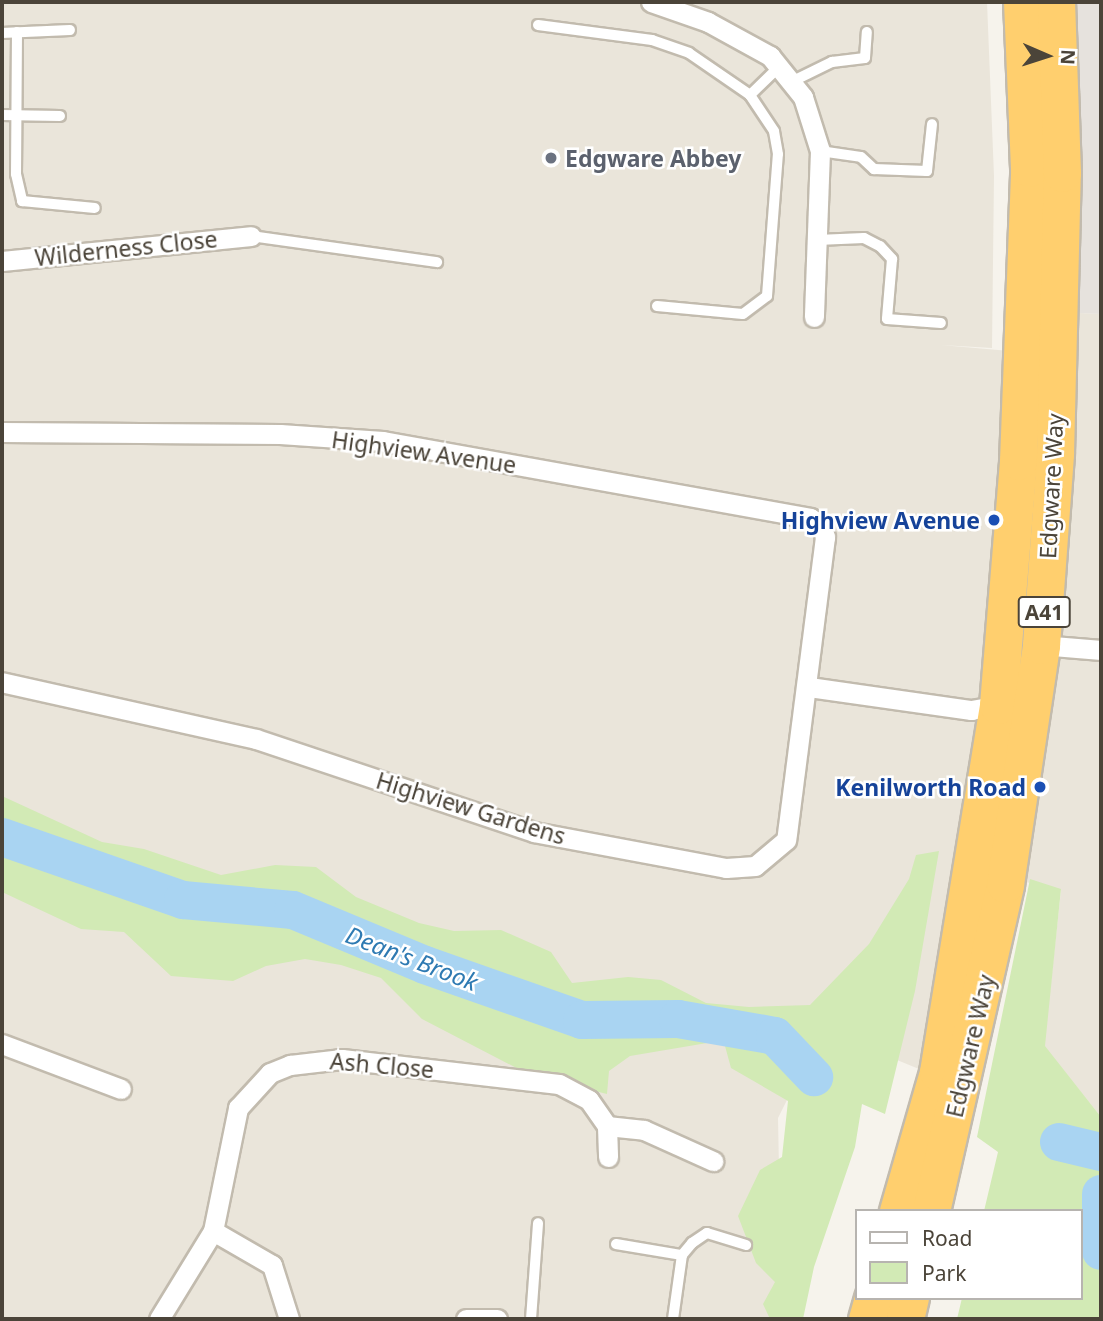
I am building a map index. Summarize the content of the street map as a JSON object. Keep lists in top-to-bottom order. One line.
{"streets":{"highway":["Edgware Way","A41"],"street":["Wilderness Close","Highview Avenue","Highview Gardens","Ash Close"]},"crossings":[["Highview Avenue","Highview Gardens"]],"water":["Dean's Brook"],"places":["Edgware Abbey","Highview Avenue","Kenilworth Road"],"legend":["Road","Park"],"north":"right"}
